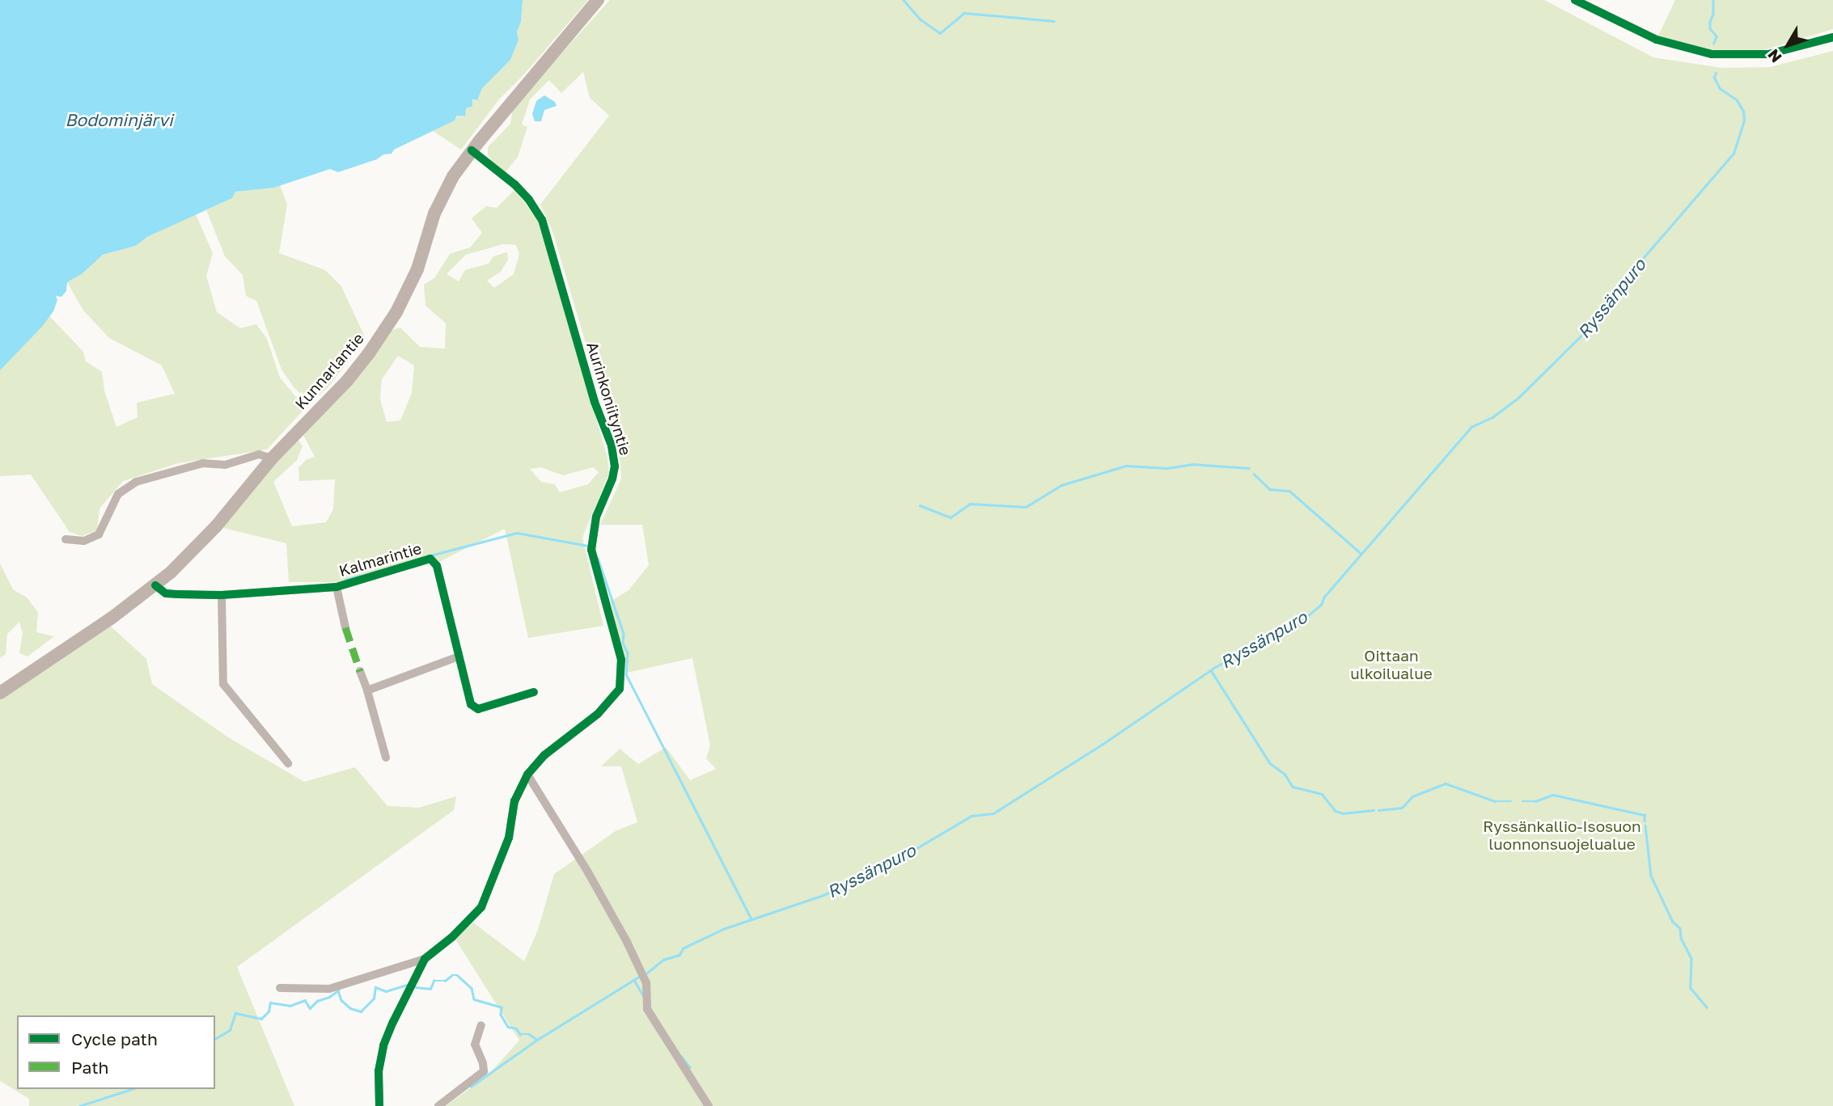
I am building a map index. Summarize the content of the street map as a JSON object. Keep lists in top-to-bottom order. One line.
{"streets":{"main road":["Kunnarlantie"],"street":["Aurinkoniityntie","Kalmarintie"]},"crossings":[["Kunnarlantie","Aurinkoniityntie"],["Kunnarlantie","Kalmarintie"]],"water":["Bodominjärvi","Ryssänpuro"],"parks":["Oittaan ulkoilualue","Ryssänkallio-Isosuon luonnonsuojelualue"],"legend":["Cycle path","Path"],"north":"bottom left"}
